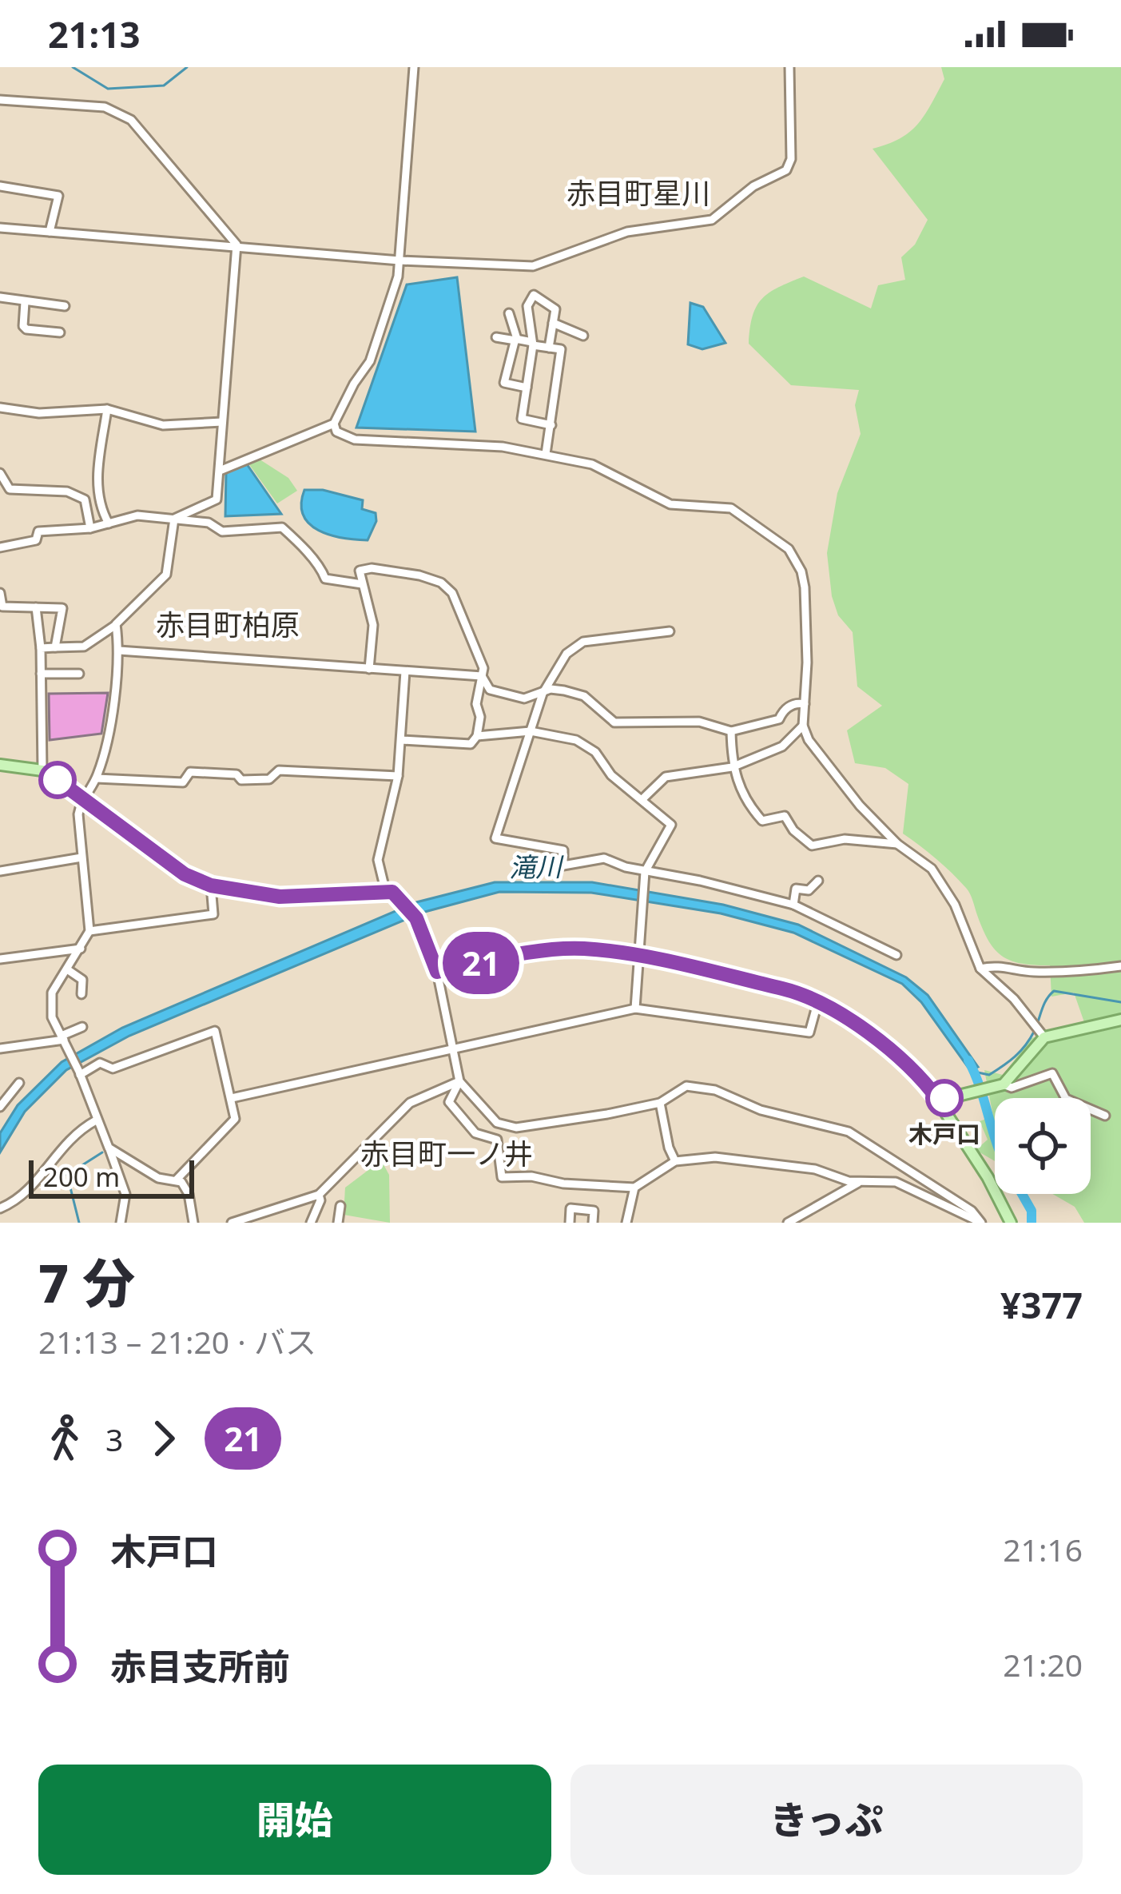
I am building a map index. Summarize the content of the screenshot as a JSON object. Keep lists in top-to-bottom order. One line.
{"districts":["赤目町星川","赤目町柏原","赤目町一ノ井"],"water":["滝川"],"places":["木戸口"],"lines":["bus line 21"],"scale_bar":"200 m","page":{"status":"21:13","on_map":"21","scale":"200 m","heading":["7 分","21:13 – 21:20 · バス","¥377"],"legs":["3","21"],"list":[{"name":"木戸口","value":"21:16"},{"name":"赤目支所前","value":"21:20"}],"buttons":["開始","きっぷ"]}}
